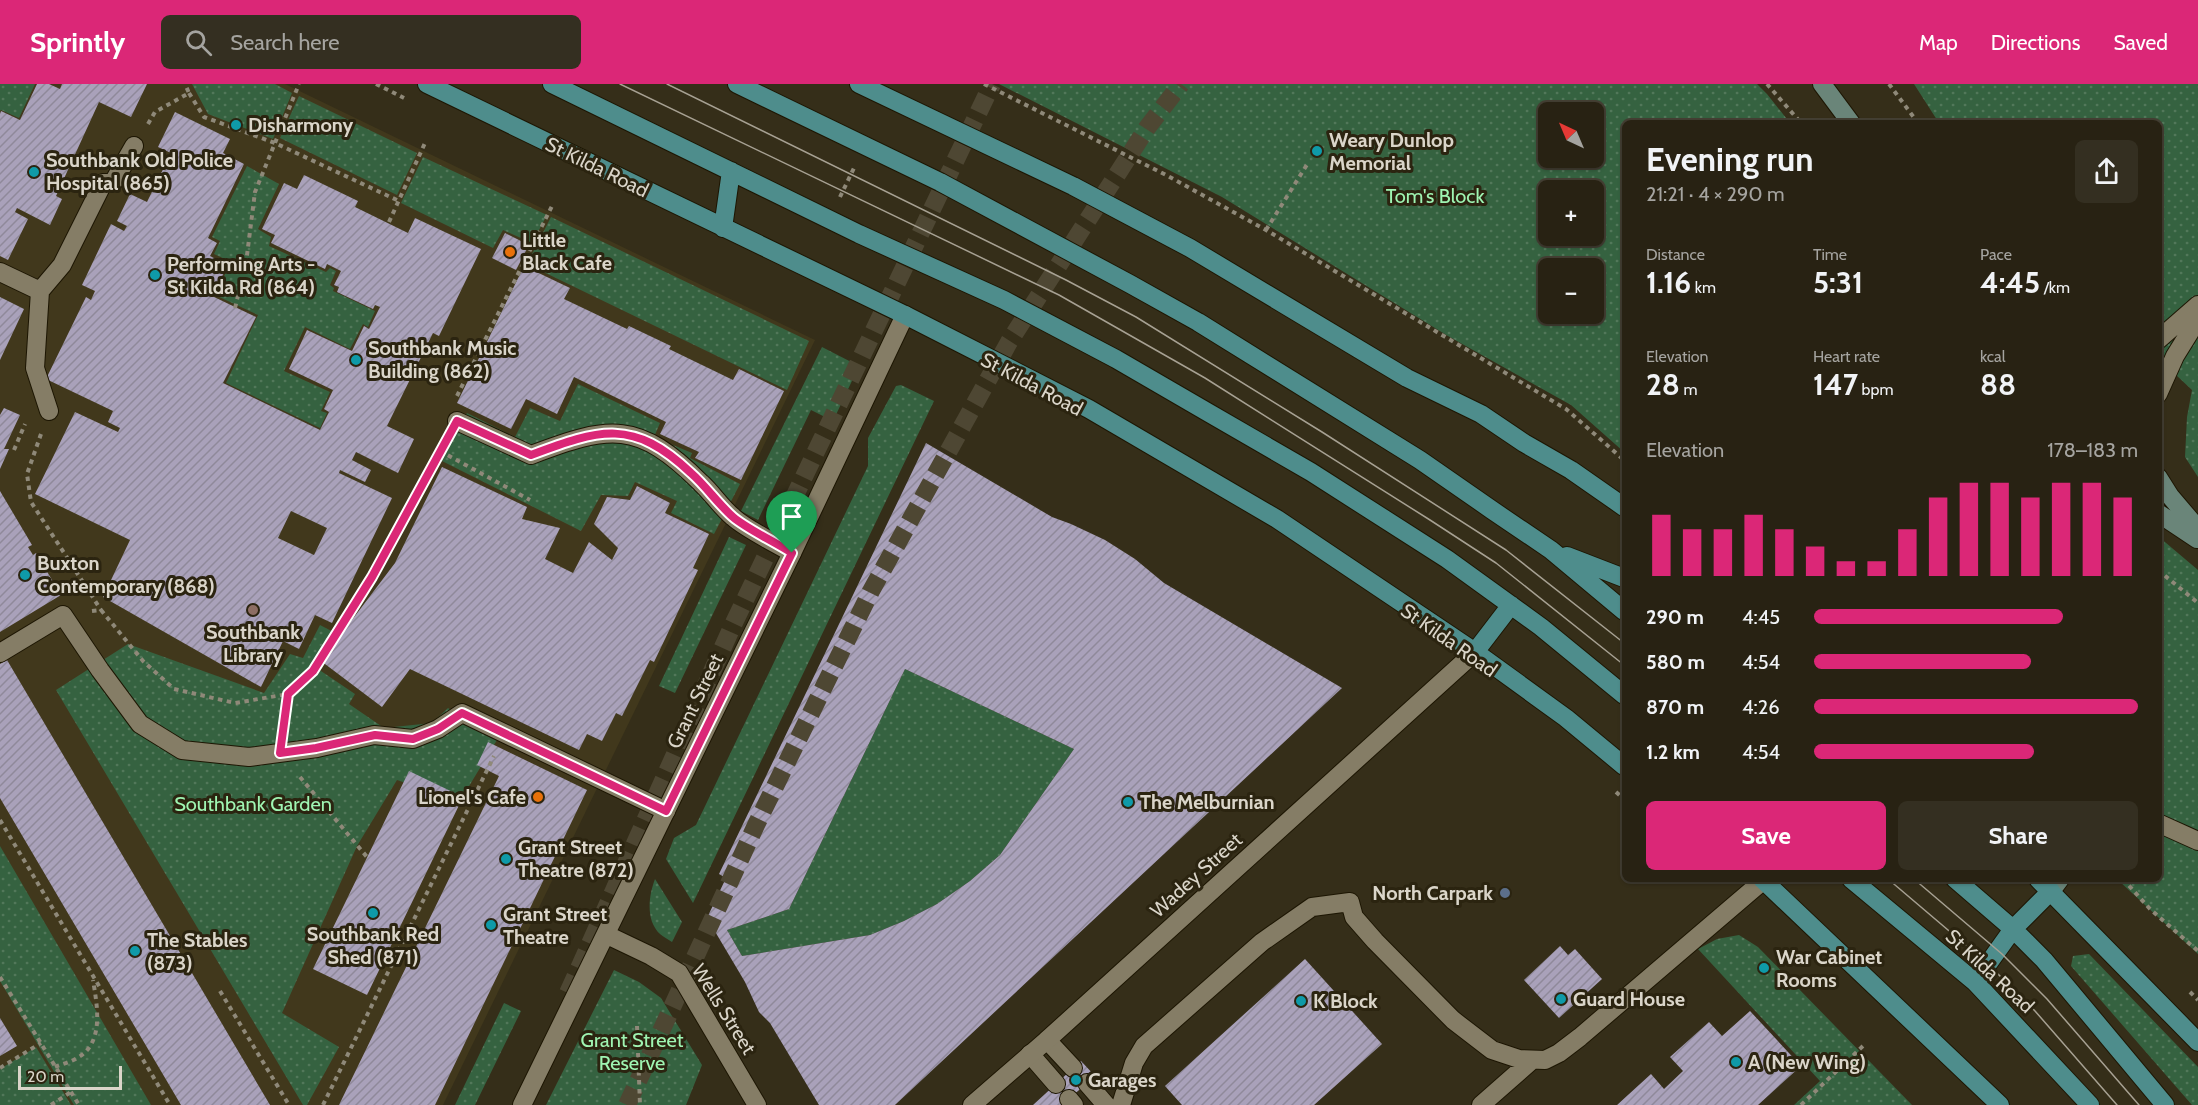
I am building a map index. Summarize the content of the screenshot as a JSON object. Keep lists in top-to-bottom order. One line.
{"streets":{"main road":["St Kilda Road"],"street":["Grant Street","Wadey Street","Wells Street"]},"crossings":[["St Kilda Road","Grant Street"],["St Kilda Road","Wadey Street"],["Grant Street","Wells Street"]],"parks":["Tom's Block","Southbank Garden","Grant Street Reserve"],"places":["Disharmony","Weary Dunlop Memorial","Southbank Old Police Hospital (865)","Little Black Cafe","Performing Arts - St Kilda Rd (864)","Southbank Music Building (862)","Buxton Contemporary (868)","Southbank Library","Lionel's Cafe","The Melburnian","Grant Street Theatre (872)","North Carpark","Southbank Red Shed (871)","Grant Street Theatre","The Stables (873)","War Cabinet Rooms","Guard House","K Block","A (New Wing)","Garages"],"scale_bar":"20 m","north":"top left","page":{"header":"Sprintly","search":"Search here","nav":["Map","Directions","Saved"],"map_buttons":["+","−"],"heading":["Evening run","21:21 · 4 × 290 m"],"stats":[["Distance","1.16 km"],["Time","5:31"],["Pace","4:45 /km"],["Elevation","28 m"],["Heart rate","147 bpm"],["kcal","88"]],"chart":["Elevation","178–183 m"],"list":[{"name":"290 m","note":"4:45"},{"name":"580 m","note":"4:54"},{"name":"870 m","note":"4:26"},{"name":"1.2 km","note":"4:54"}],"buttons":["Save","Share"],"scale":"20 m"}}
